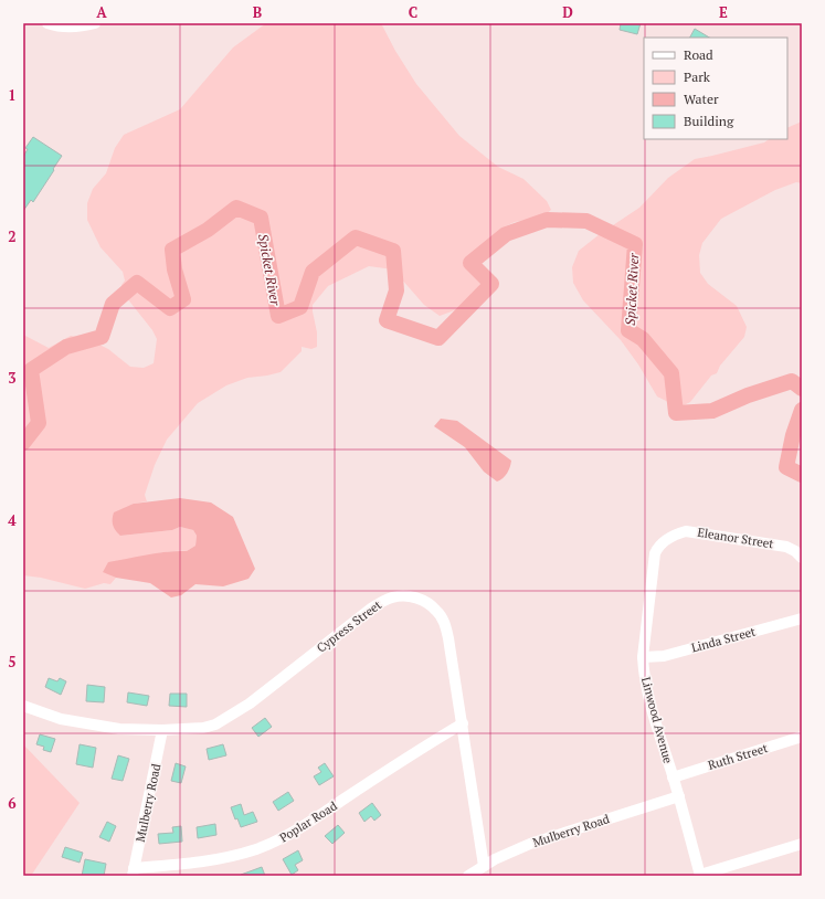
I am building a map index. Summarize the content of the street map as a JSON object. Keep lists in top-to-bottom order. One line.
{"streets":{"street":["Eleanor Street","Cypress Street","Linda Street","Linwood Avenue","Ruth Street","Mulberry Road","Poplar Road"]},"crossings":[["Eleanor Street","Linwood Avenue"],["Cypress Street","Mulberry Road"],["Cypress Street","Poplar Road"],["Linda Street","Linwood Avenue"],["Linwood Avenue","Ruth Street"],["Linwood Avenue","Mulberry Road"],["Mulberry Road","Poplar Road"]],"water":["Spicket River"],"legend":["Road","Park","Water","Building"],"grid":{"columns":["A","B","C","D","E"],"rows":["1","2","3","4","5","6"]}}
